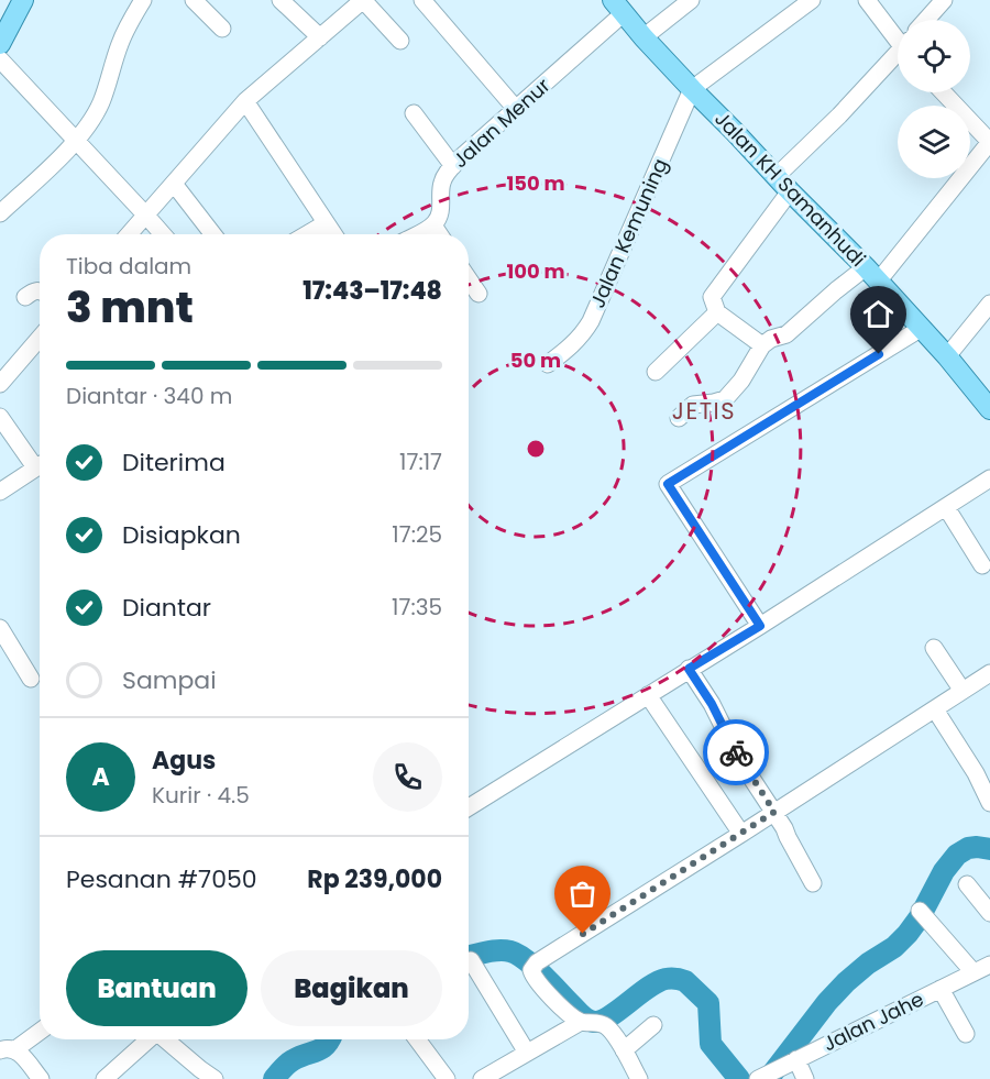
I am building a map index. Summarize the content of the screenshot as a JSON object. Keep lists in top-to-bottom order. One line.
{"streets":{"main road":["Jalan KH Samanhudi"],"street":["Jalan Menur","Jalan Kemuning","Jalan Jahe"]},"crossings":[["Jalan Menur","Jalan KH Samanhudi"],["Jalan KH Samanhudi","Jalan Kemuning"]],"districts":["JETIS"],"page":{"heading":["3 mnt","Tiba dalam","17:43–17:48"],"panel":["Agus","Kurir · 4.5","Pesanan #7050","Rp 239,000"],"bar":"Diantar · 340 m","list":[["Diterima","17:17"],["Disiapkan","17:25"],["Diantar","17:35"],"Sampai"],"round":"A","buttons":["Bantuan","Bagikan"]},"rings":["150 m","100 m","50 m"]}
